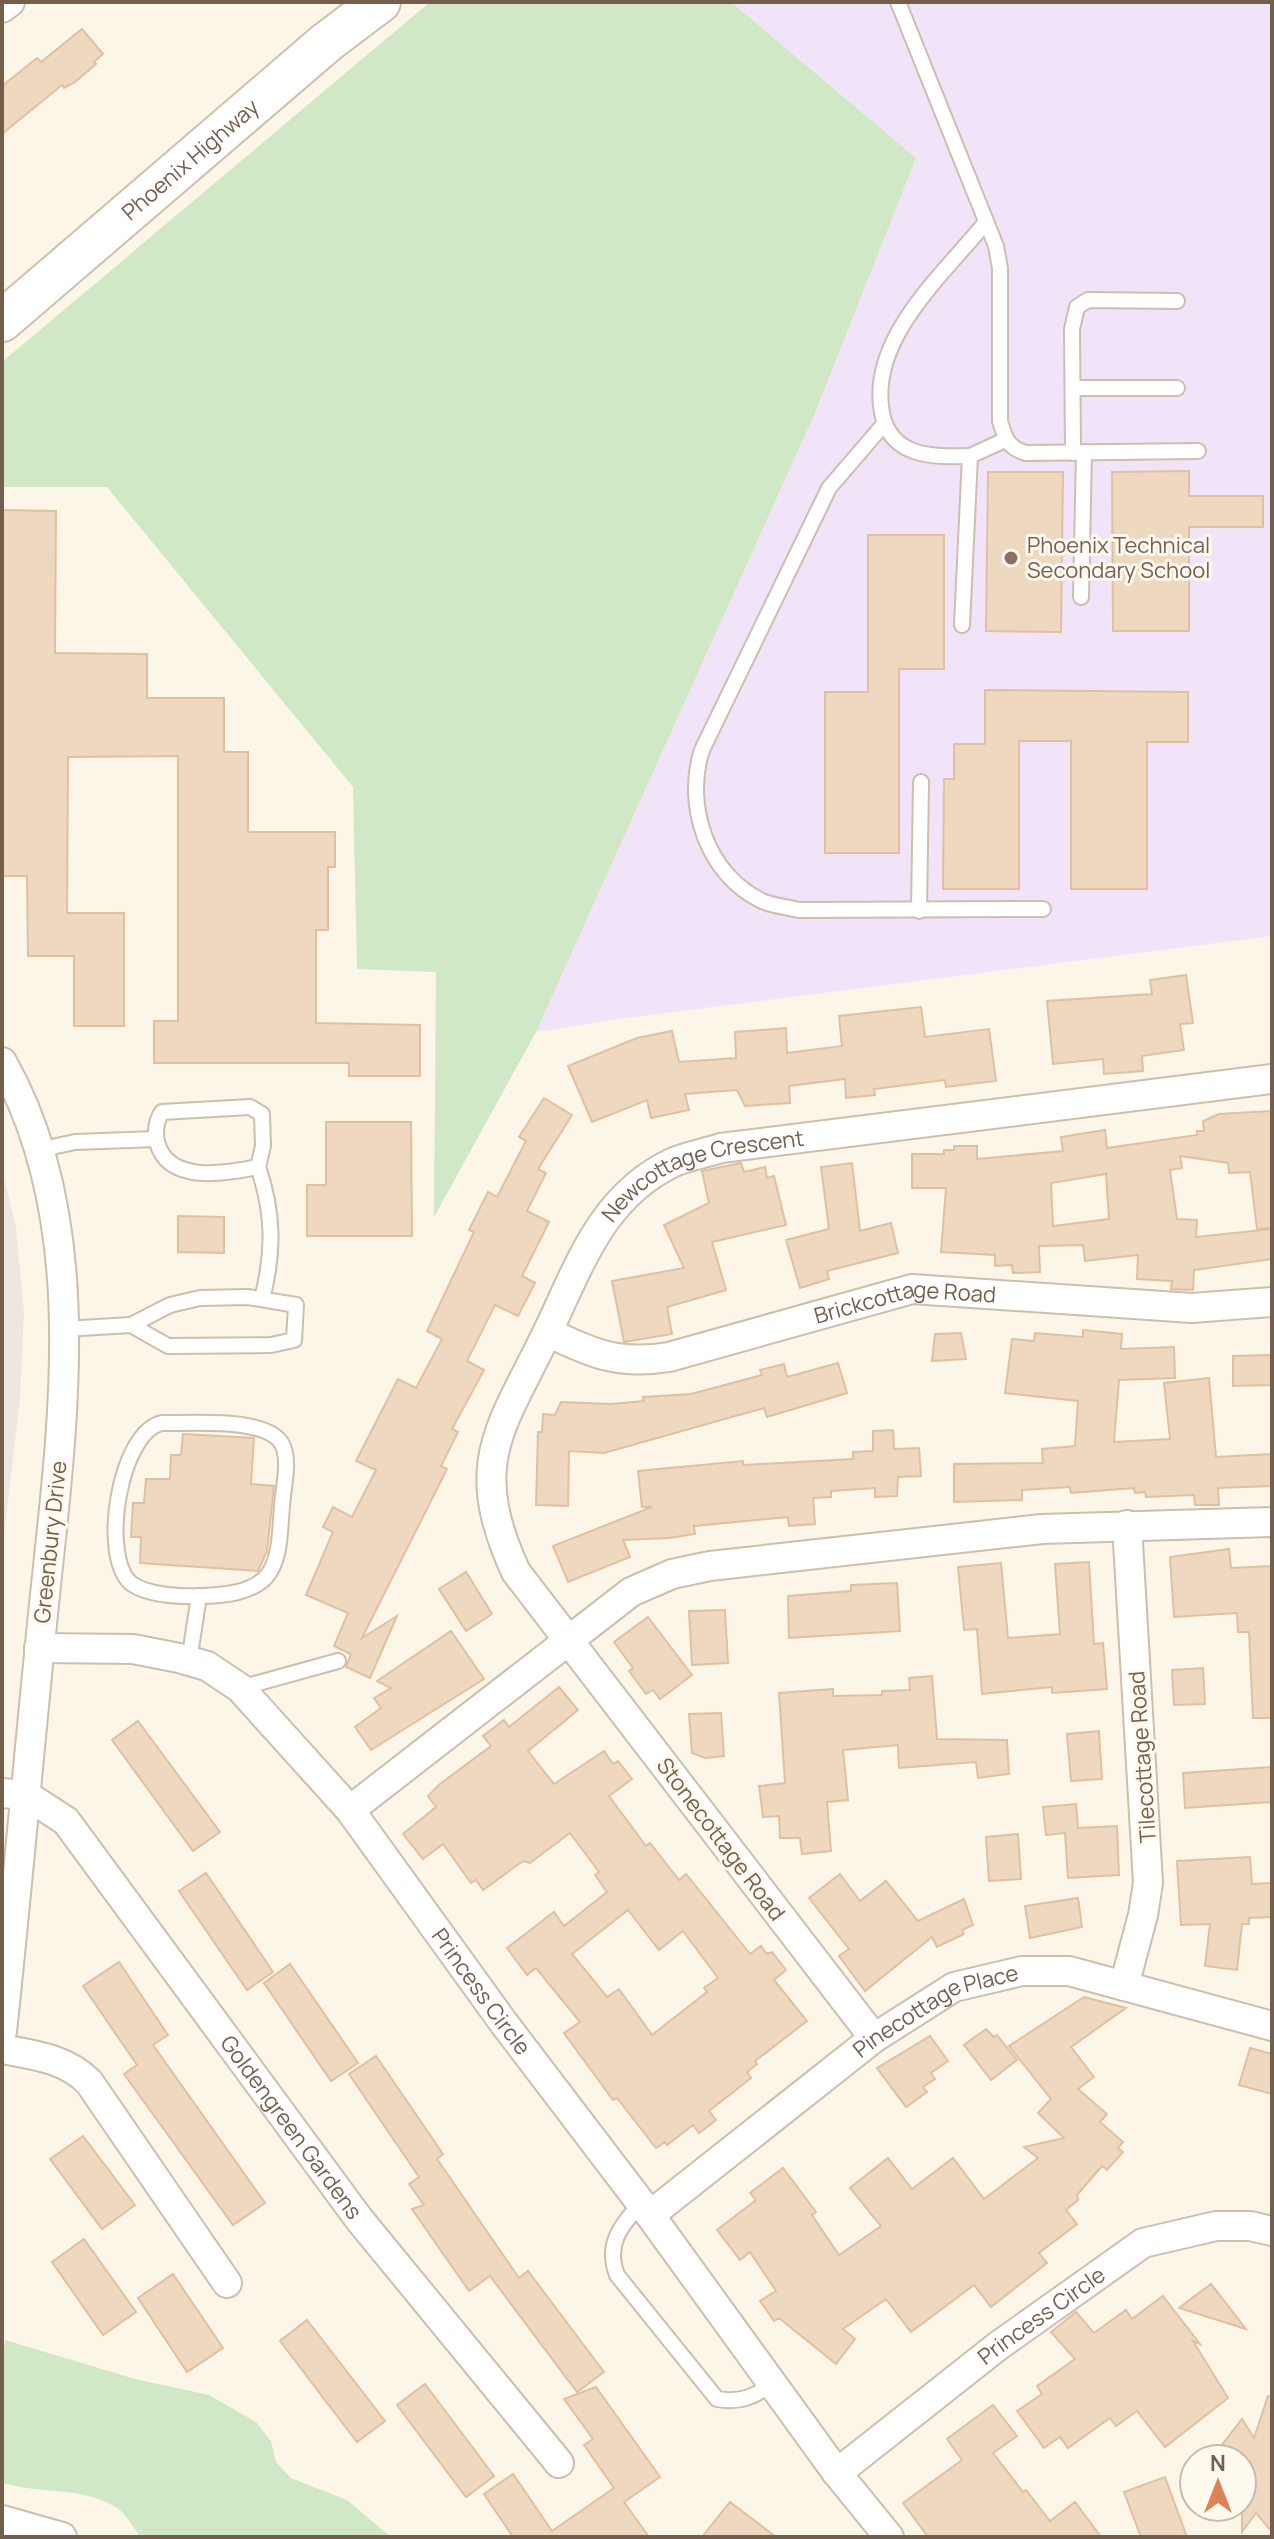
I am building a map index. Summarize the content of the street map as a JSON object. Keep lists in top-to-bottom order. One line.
{"streets":{"main road":["Phoenix Highway"],"street":["Newcottage Crescent","Brickcottage Road","Greenbury Drive","Tilecottage Road","Stonecottage Road","Princess Circle","Pinecottage Place","Goldengreen Gardens"]},"crossings":[["Newcottage Crescent","Brickcottage Road"],["Newcottage Crescent","Stonecottage Road"],["Greenbury Drive","Princess Circle"],["Greenbury Drive","Goldengreen Gardens"],["Tilecottage Road","Pinecottage Place"],["Stonecottage Road","Pinecottage Place"],["Princess Circle","Pinecottage Place"]],"places":["Phoenix Technical Secondary School"],"north":"top"}
